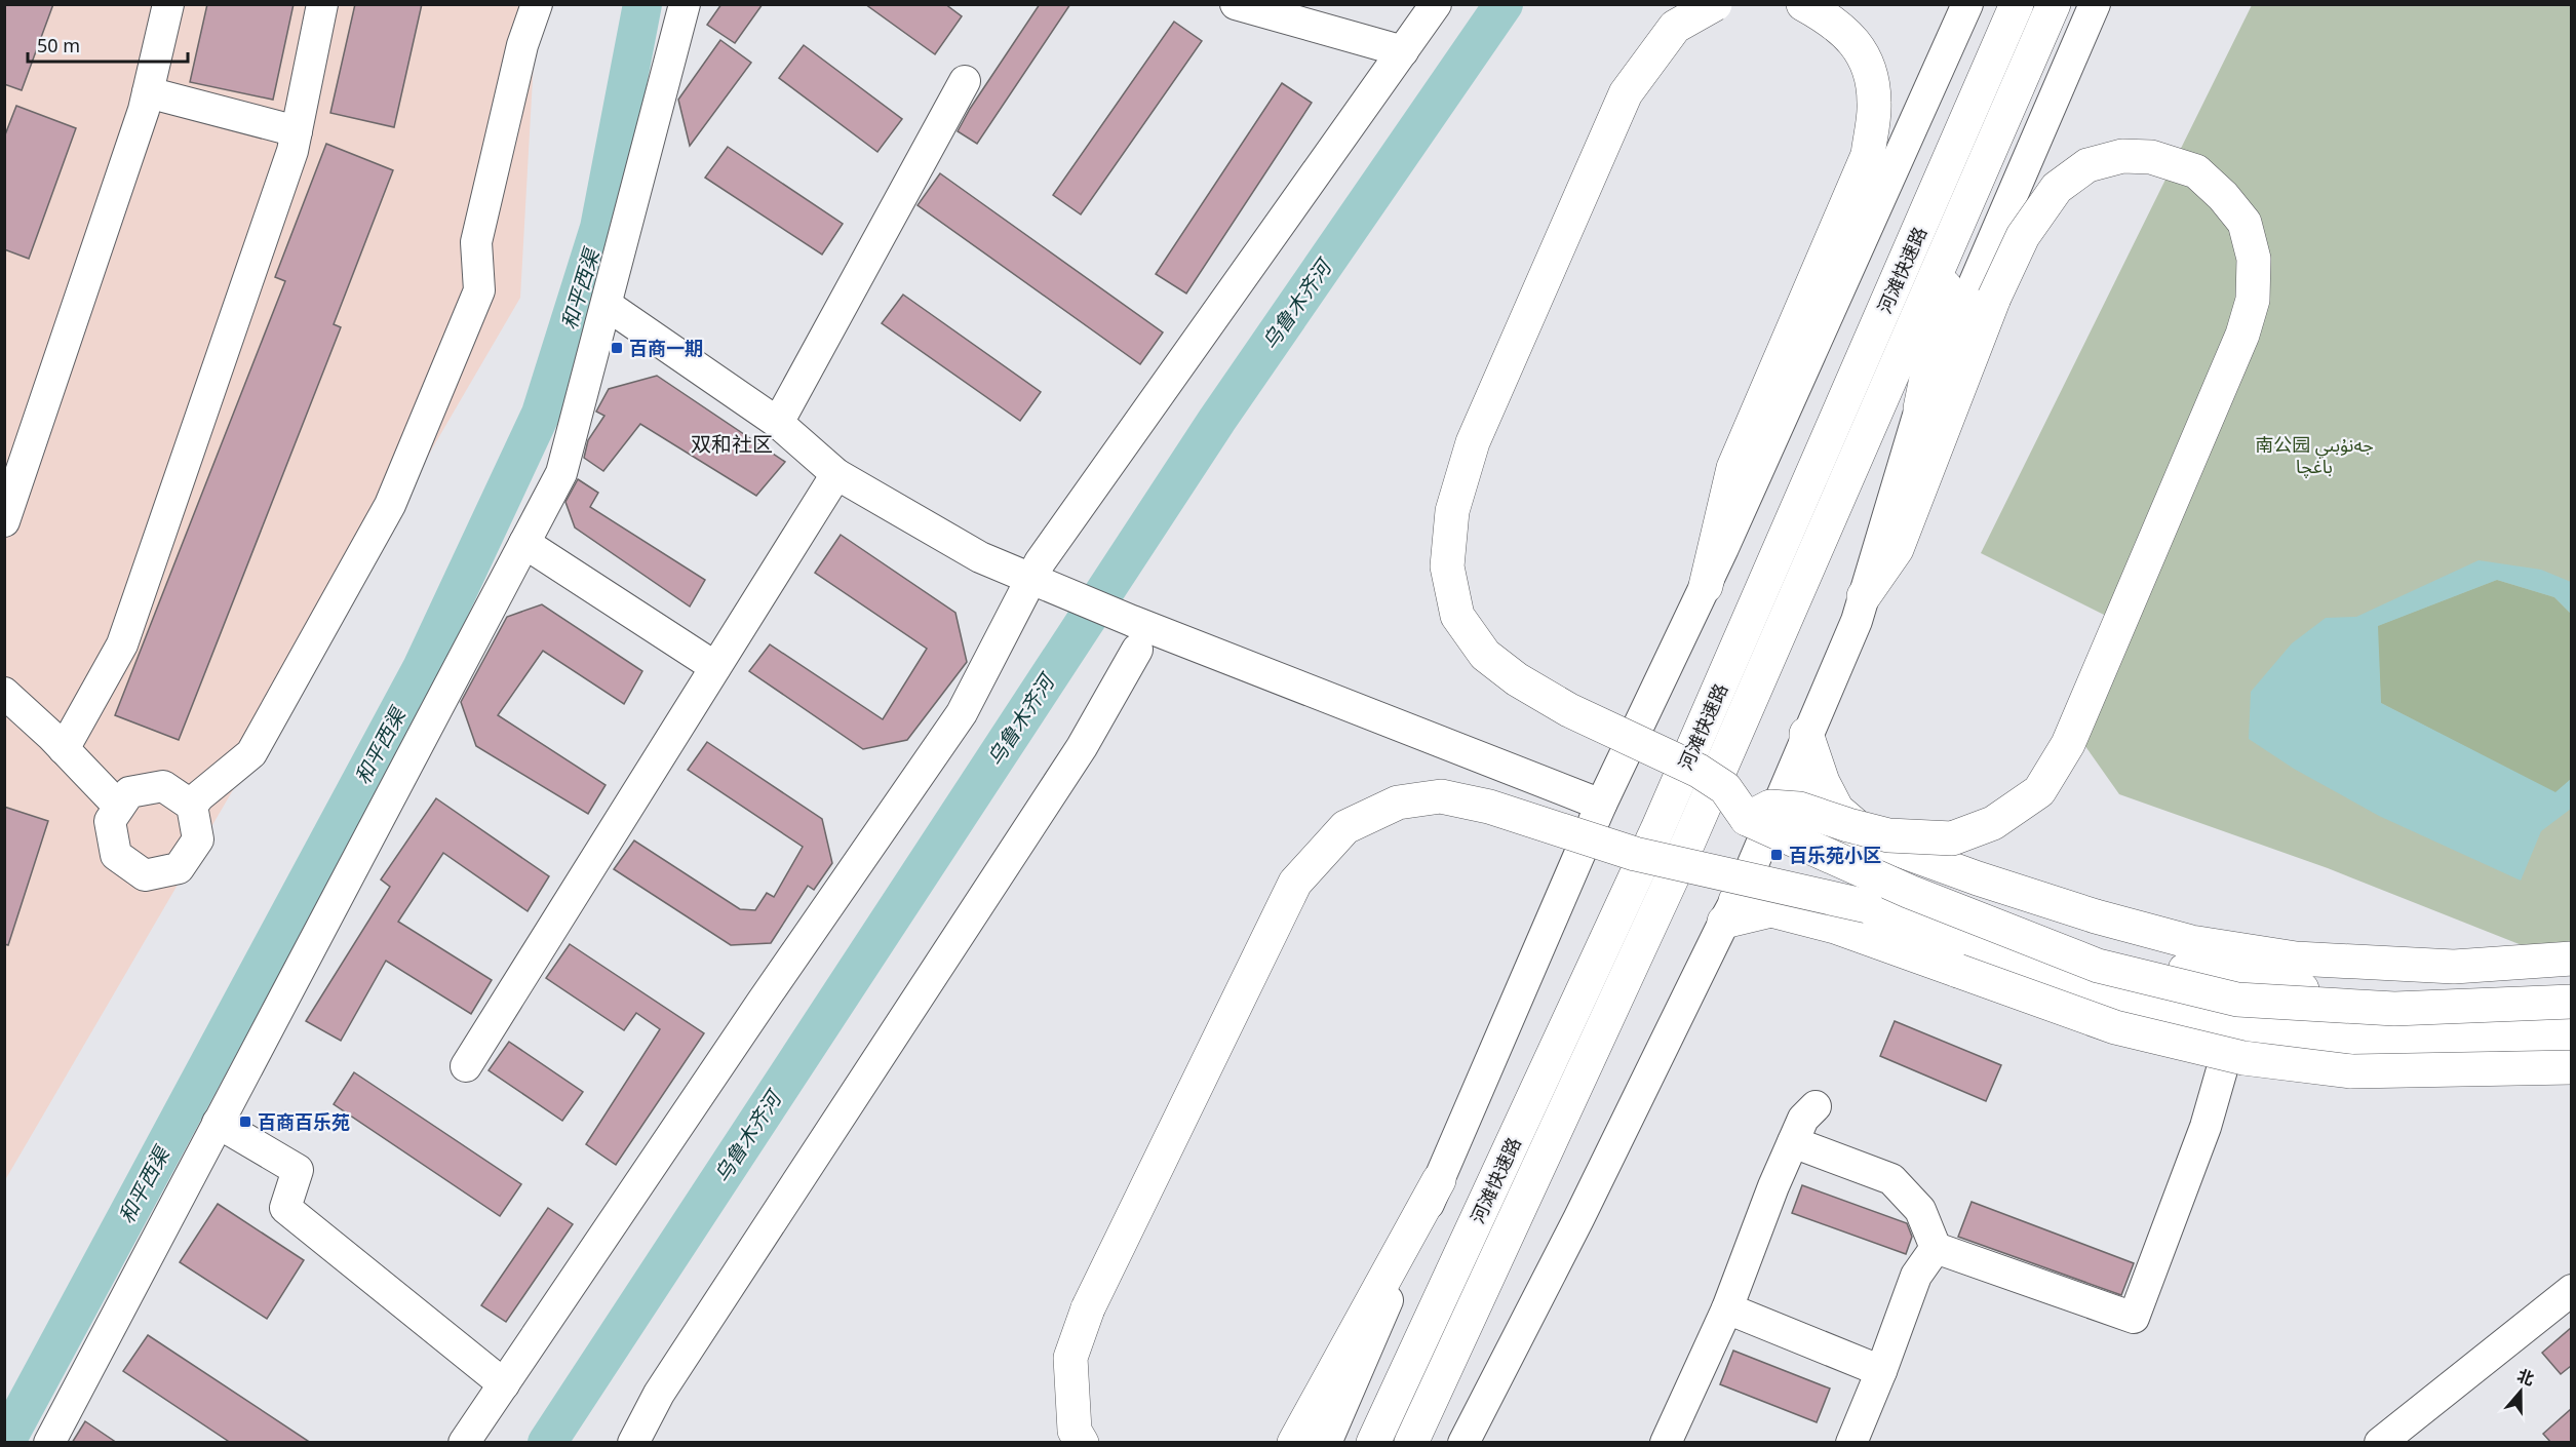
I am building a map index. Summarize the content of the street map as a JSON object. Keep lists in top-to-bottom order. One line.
{"streets":{"main road":["河滩快速路"]},"districts":["双和社区"],"water":["和平西渠","乌鲁木齐河"],"parks":["南公园 جەنۇبىي باغچا"],"places":{"transit":["百商一期","百乐苑小区","百商百乐苑"]},"scale_bar":"50 m","north":"top"}
